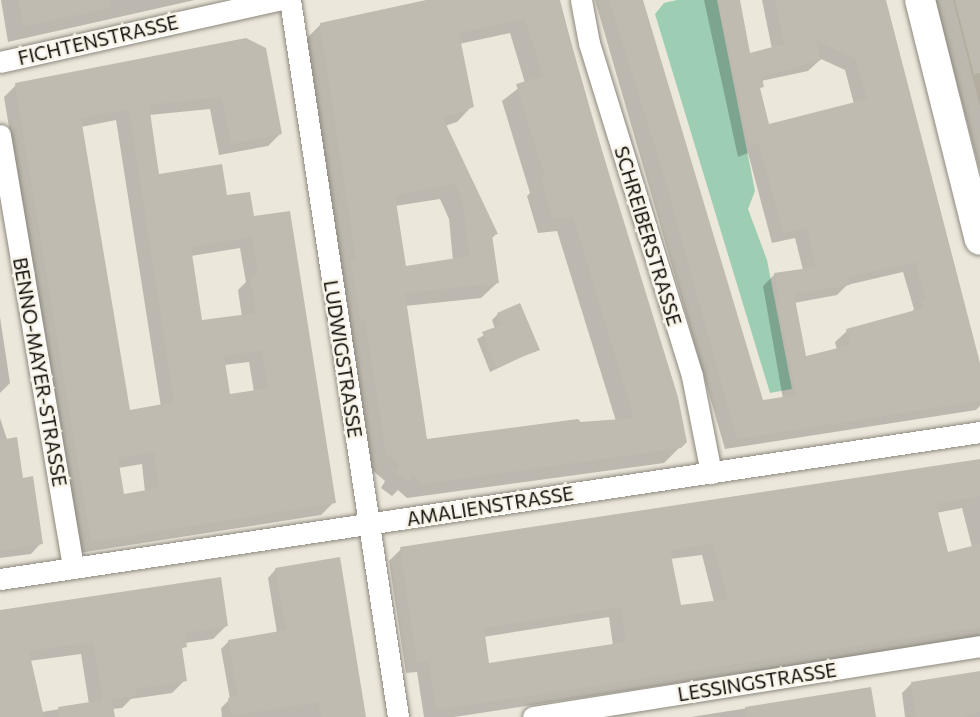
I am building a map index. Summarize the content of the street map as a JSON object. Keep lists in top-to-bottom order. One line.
{"streets":{"street":["FICHTENSTRASSE","SCHREIBERSTRASSE","LUDWIGSTRASSE","BENNO-MAYER-STRASSE","AMALIENSTRASSE","LESSINGSTRASSE"]},"crossings":[["SCHREIBERSTRASSE","AMALIENSTRASSE"],["LUDWIGSTRASSE","AMALIENSTRASSE"],["BENNO-MAYER-STRASSE","AMALIENSTRASSE"]]}
